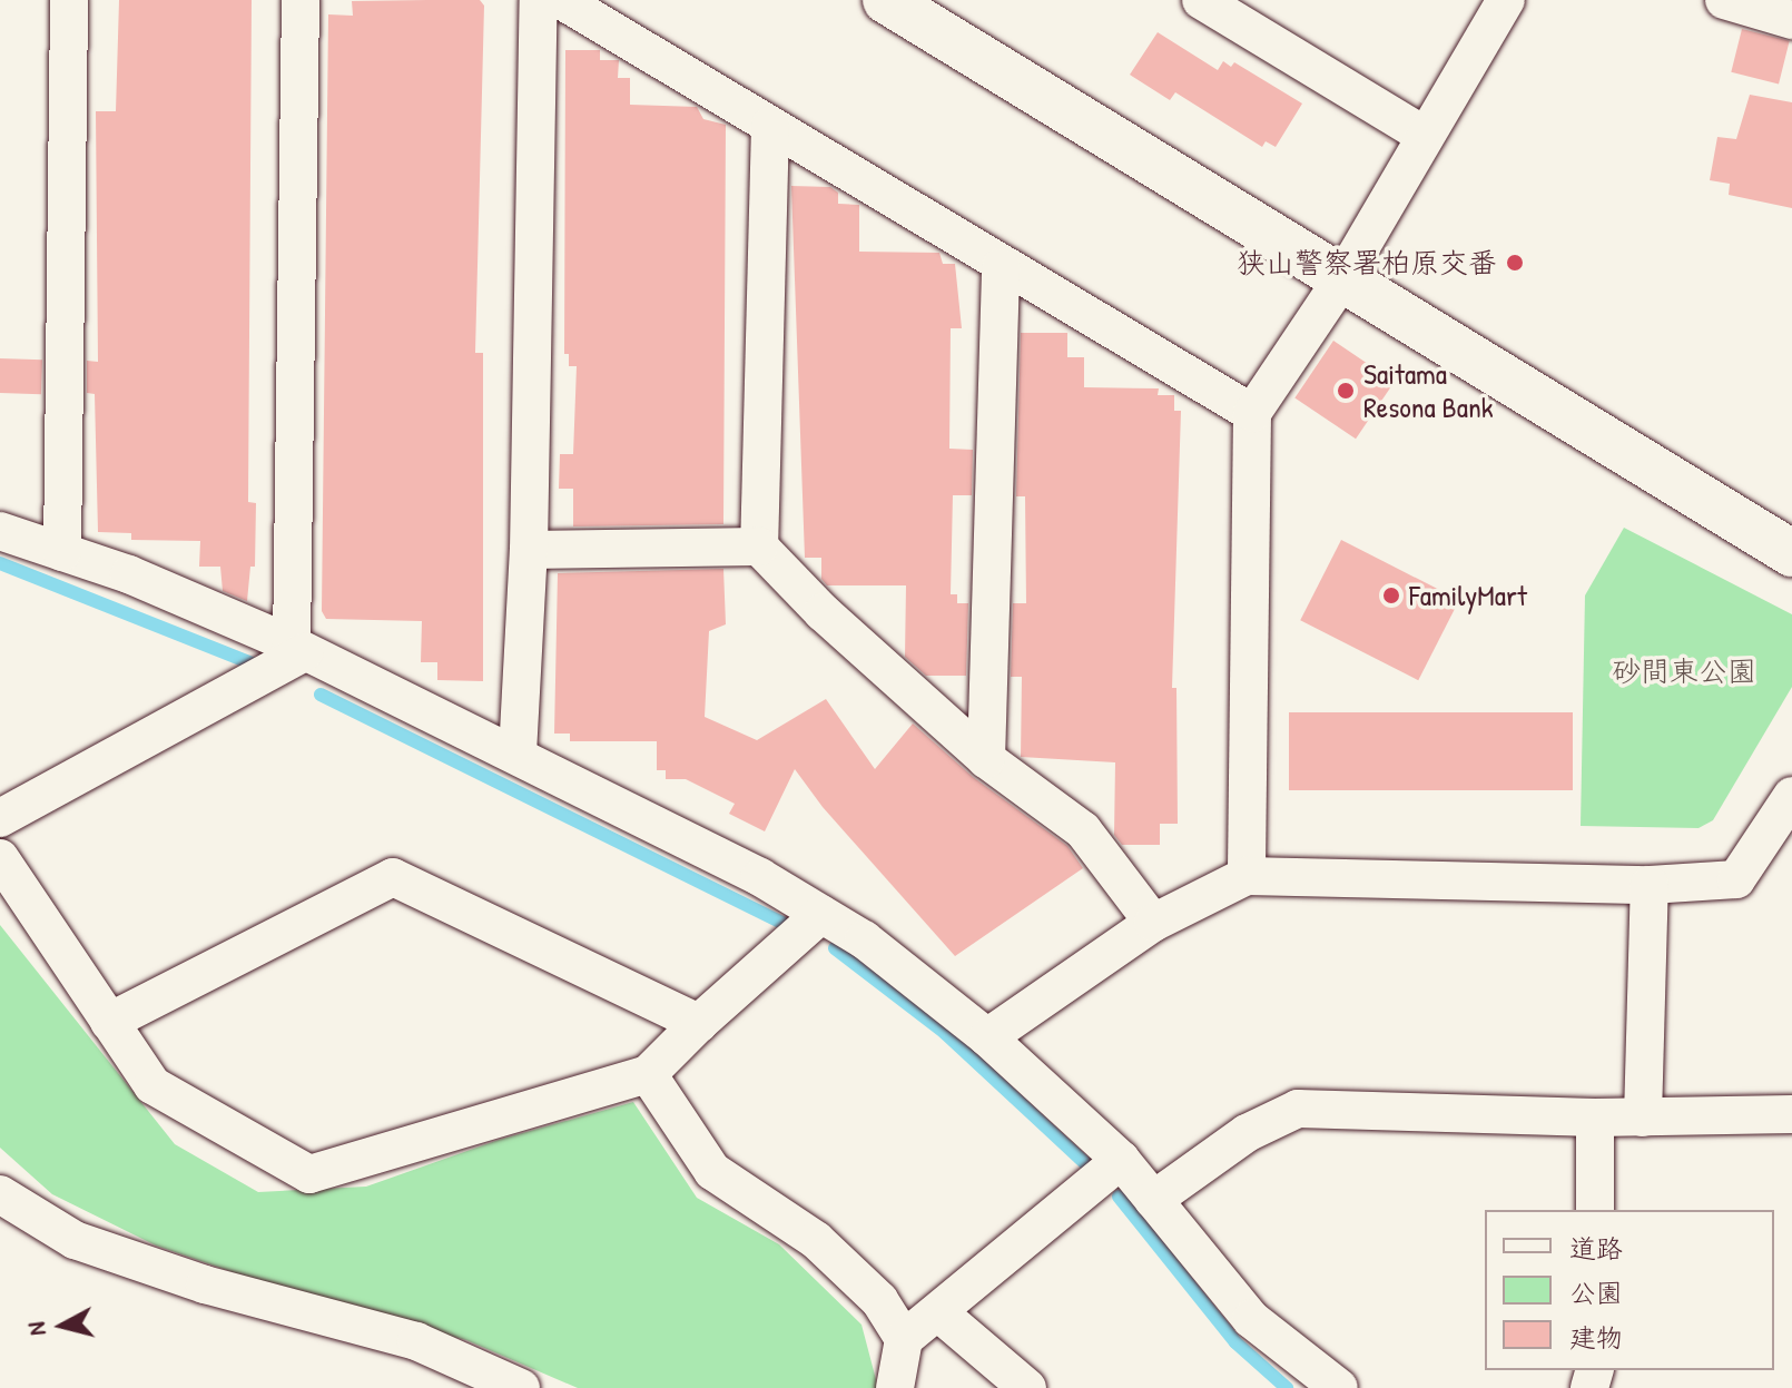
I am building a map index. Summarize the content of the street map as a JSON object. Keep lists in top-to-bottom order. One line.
{"parks":["砂間東公園"],"places":["狭山警察署柏原交番","Saitama Resona Bank","FamilyMart"],"legend":["道路","公園","建物"],"north":"left"}
